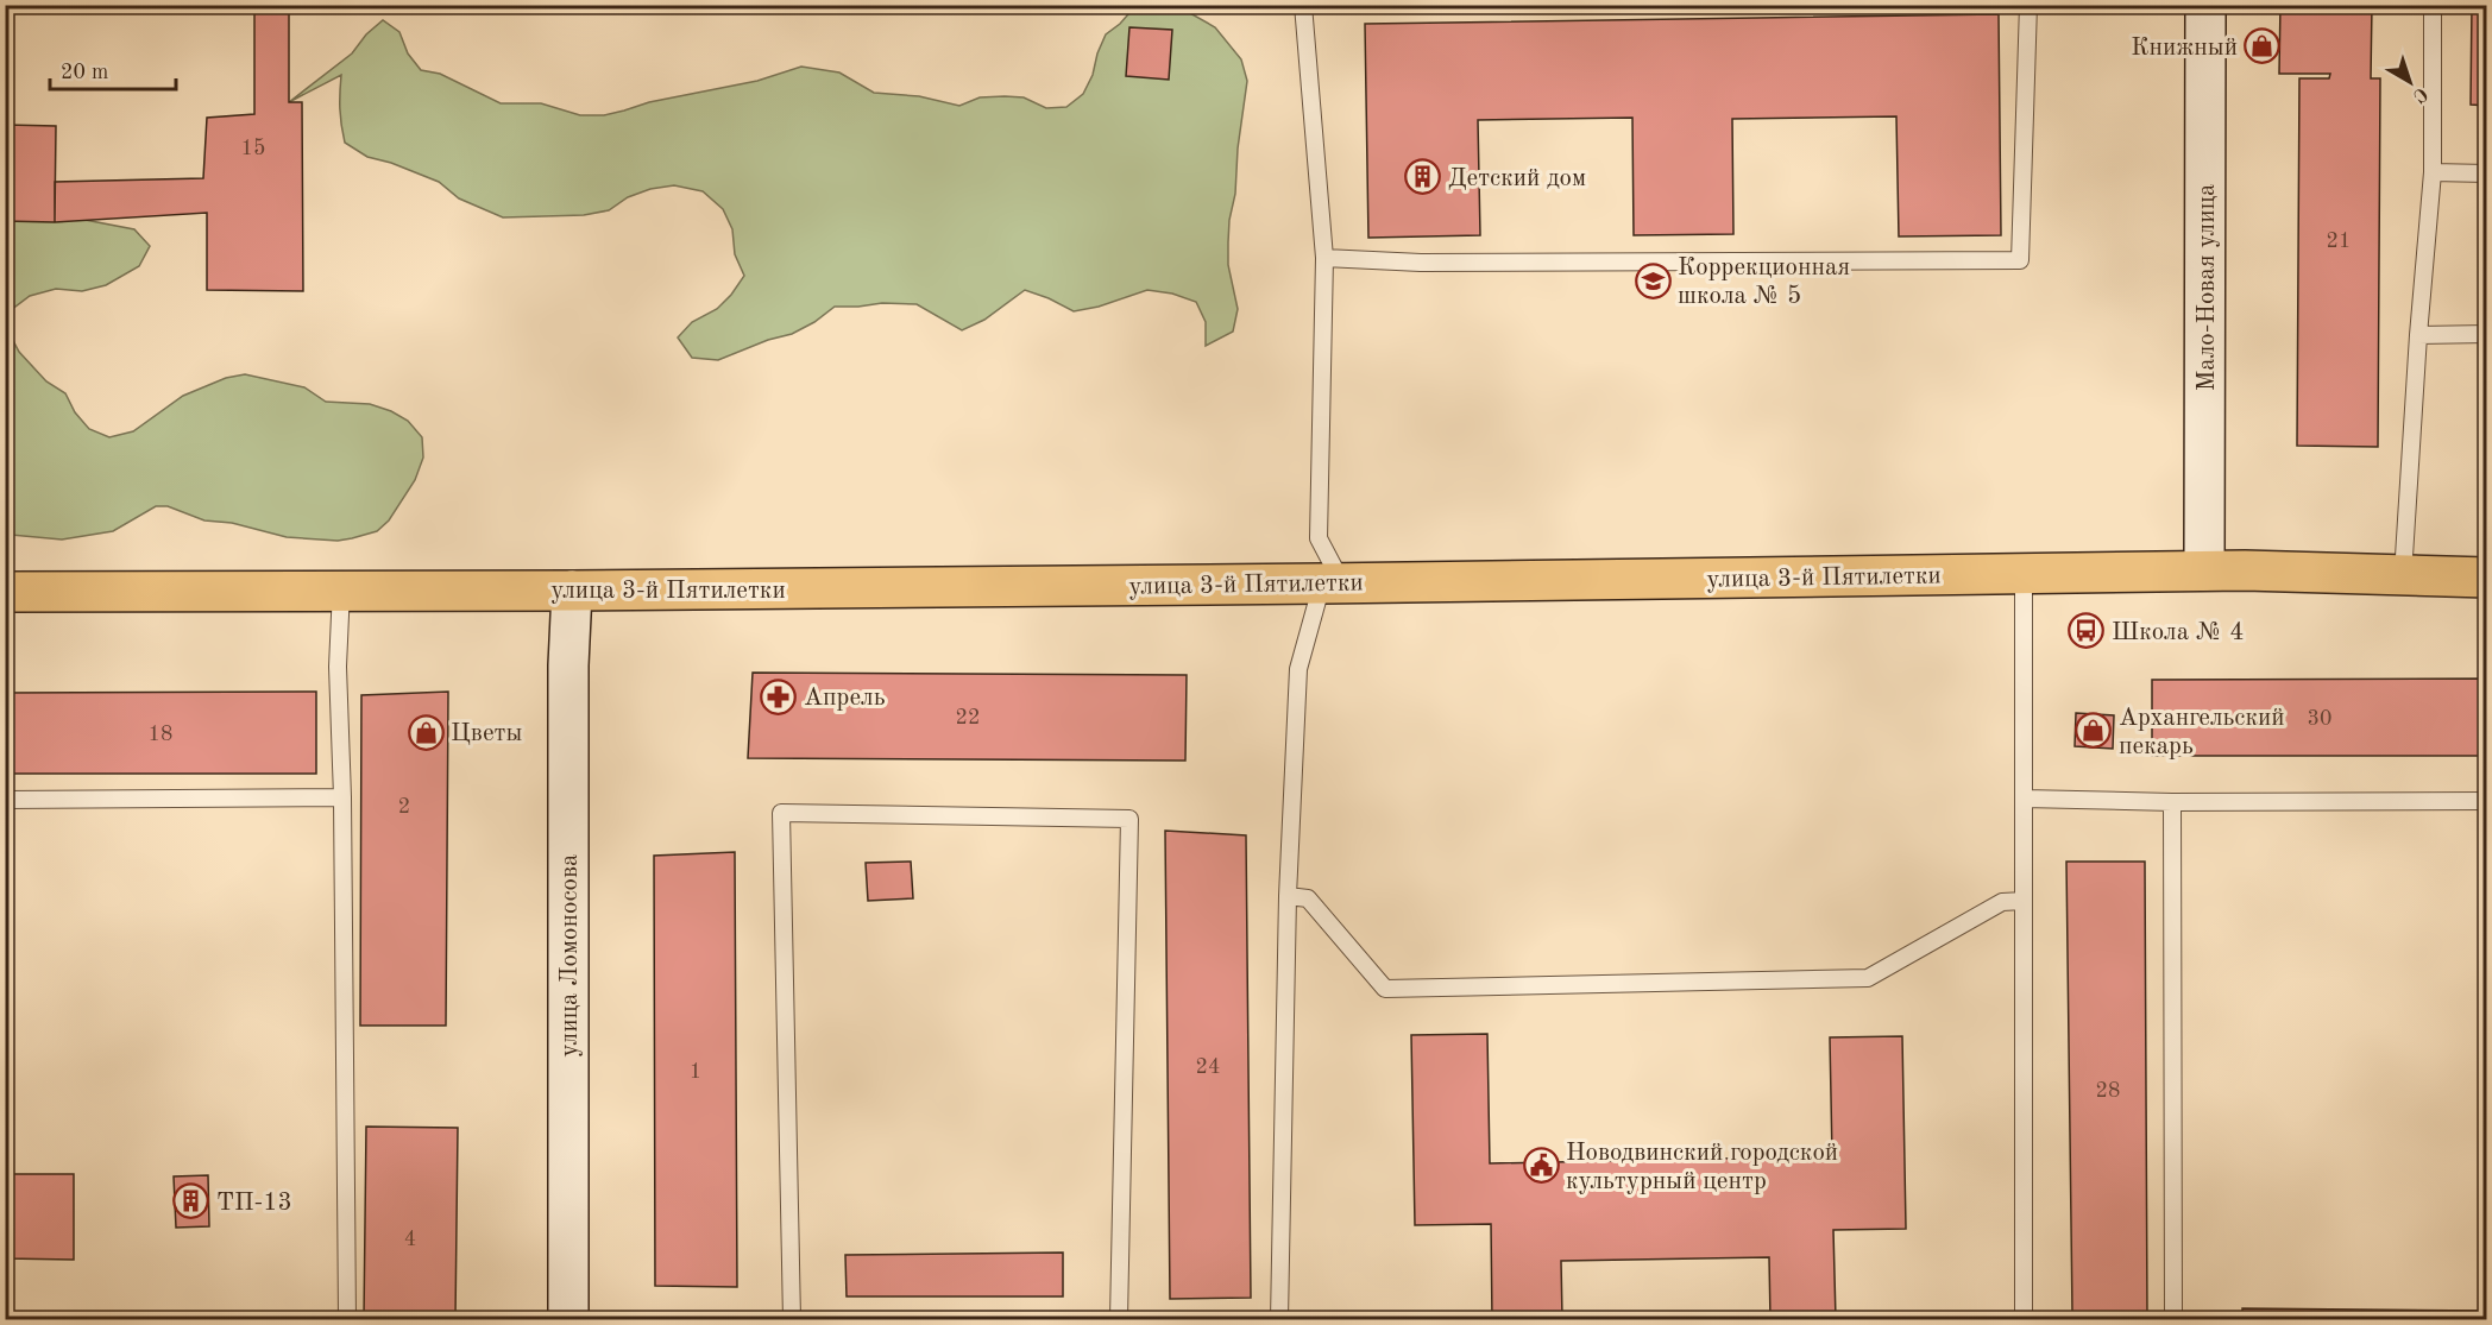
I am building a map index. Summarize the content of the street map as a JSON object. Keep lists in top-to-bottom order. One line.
{"streets":{"main road":["улица 3-й Пятилетки"],"street":["Мало-Новая улица","улица Ломоносова"]},"crossings":[["Мало-Новая улица","улица 3-й Пятилетки"],["улица 3-й Пятилетки","улица Ломоносова"]],"places":{"shop":["Книжный","Архангельский пекарь","Цветы"],"building":["Детский дом","ТП-13"],"school or university":["Коррекционная школа № 5"],"bus stop":["Школа № 4"],"pharmacy":["Апрель"],"public building":["Новодвинский городской культурный центр"]},"house_numbers":["15","21","22","30","18","2","24","1","28","4"],"scale_bar":"20 m","north":"bottom right"}
